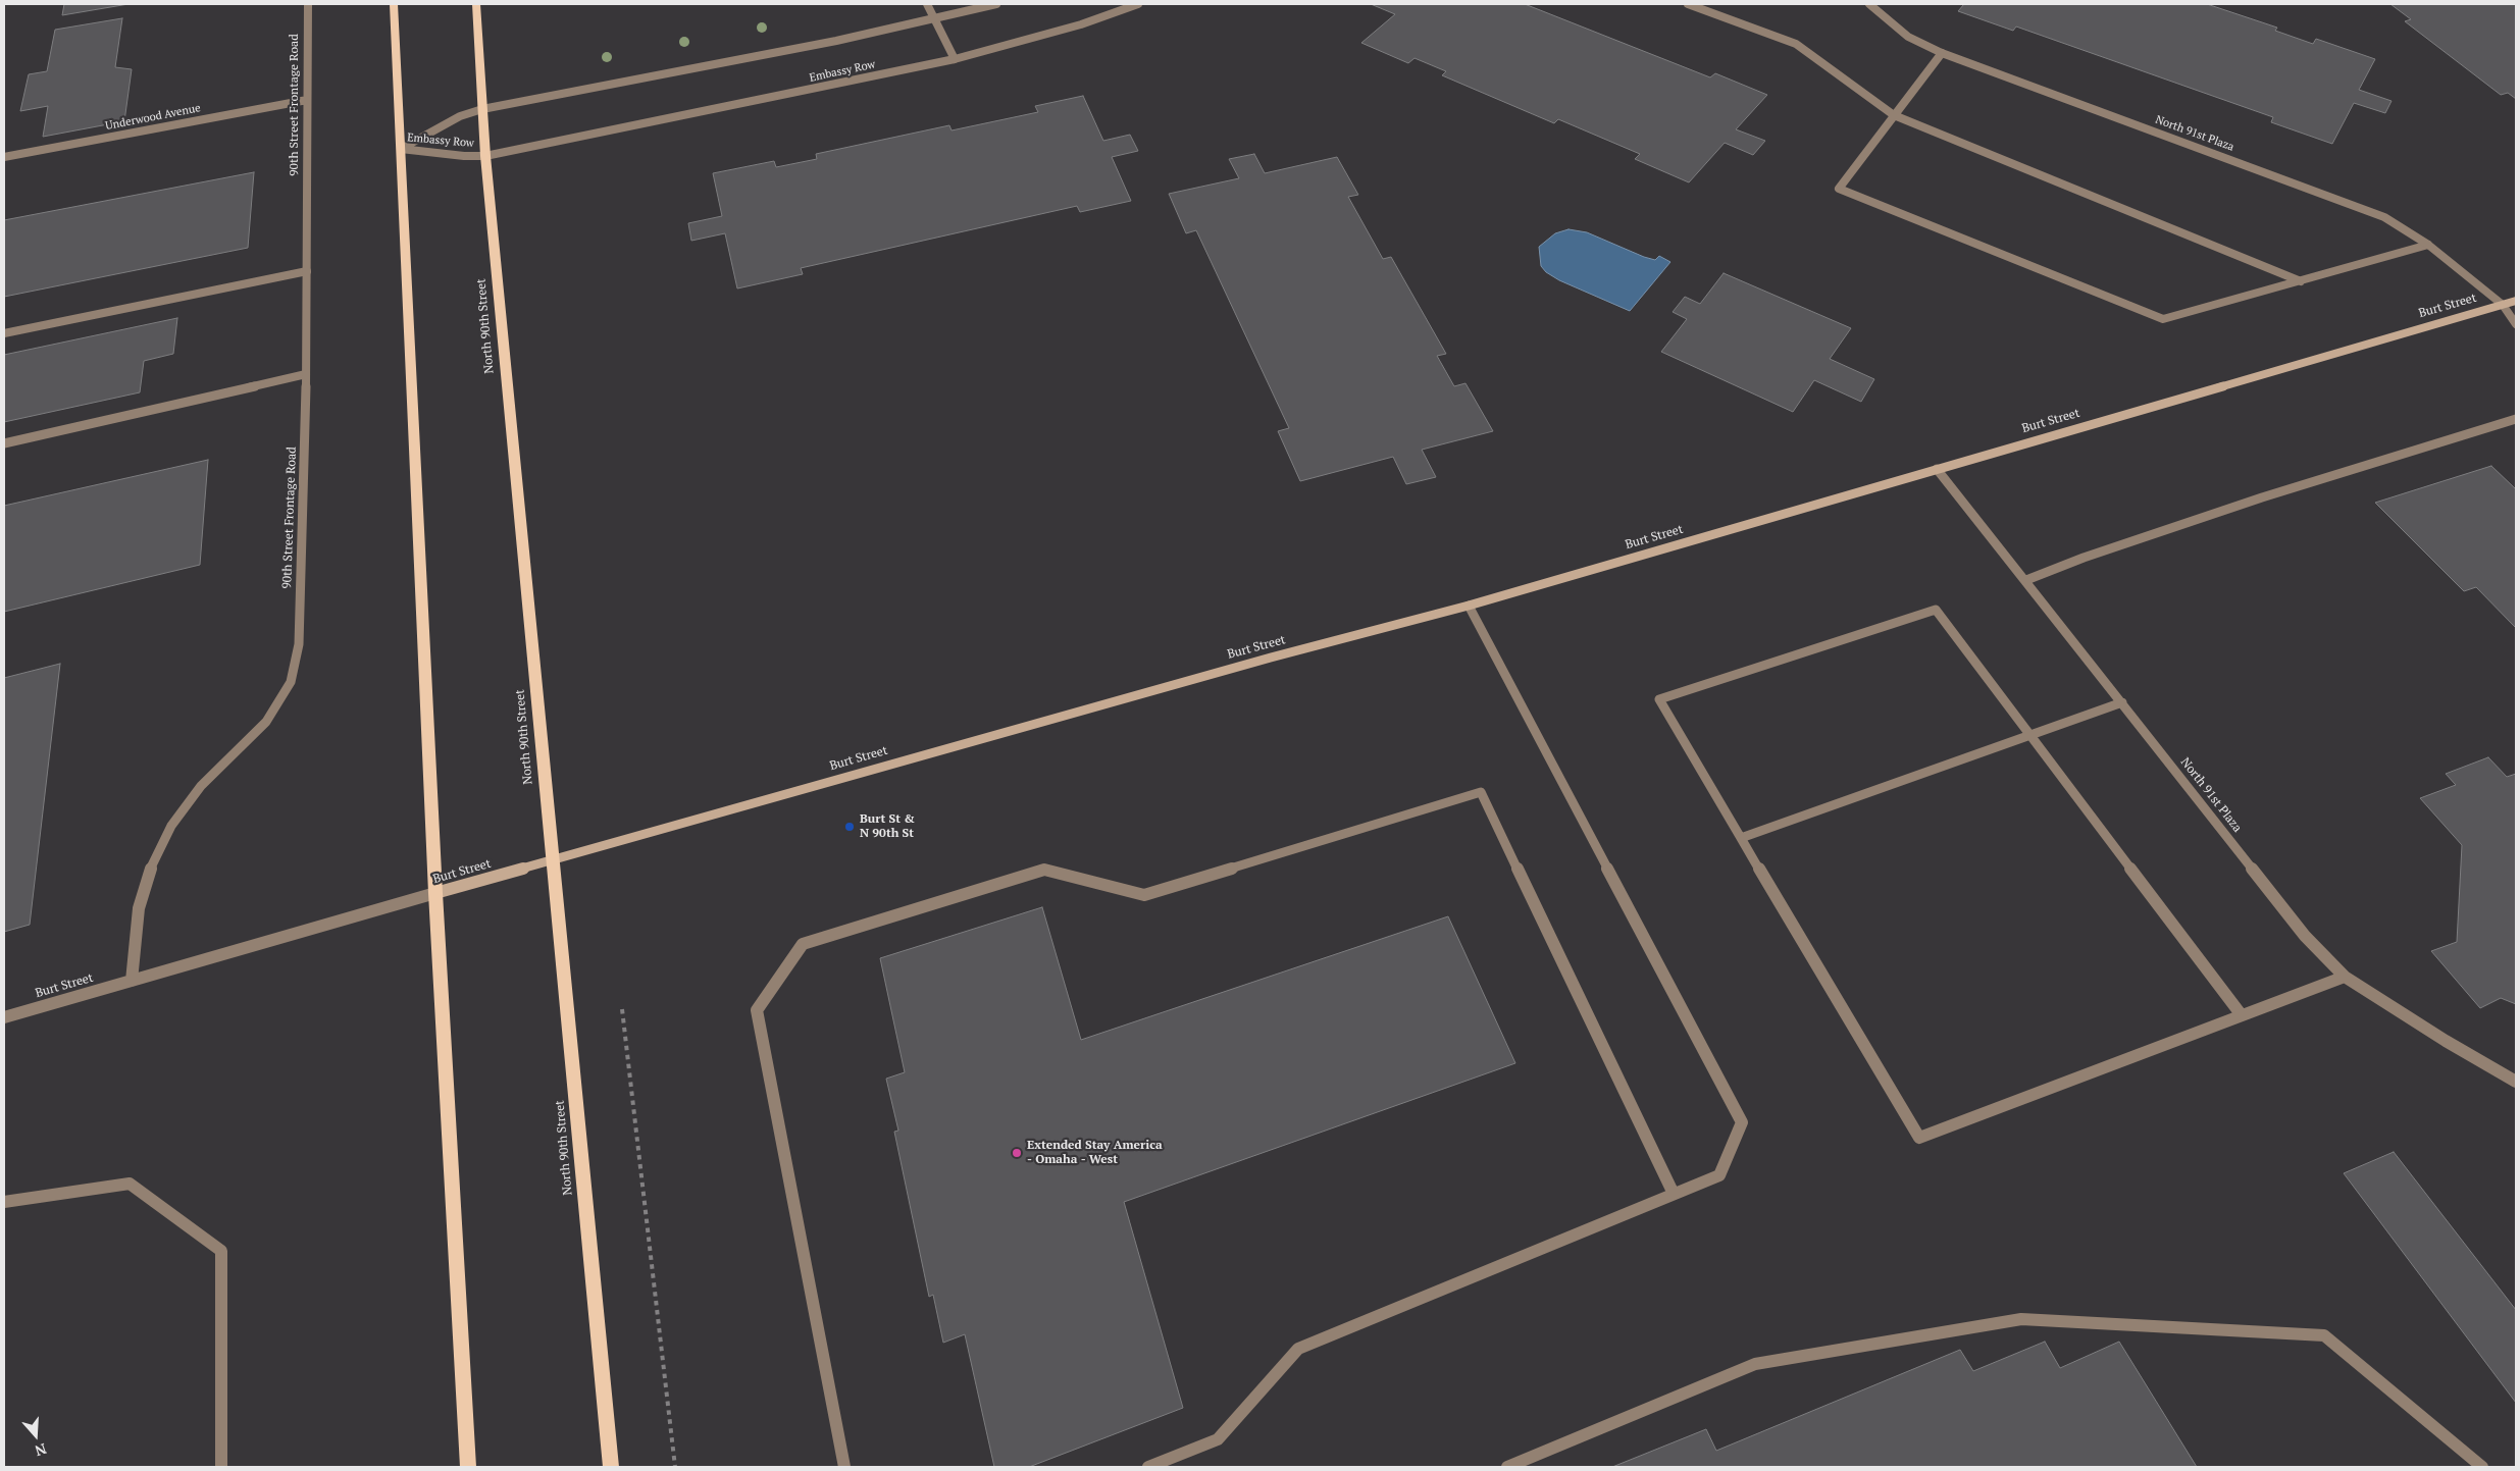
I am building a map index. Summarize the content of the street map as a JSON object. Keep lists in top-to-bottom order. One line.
{"streets":{"main road":["North 90th Street"],"street":["Embassy Row","90th Street Frontage Road","Underwood Avenue","North 91st Plaza","Burt Street"]},"crossings":[["Embassy Row","North 90th Street"],["90th Street Frontage Road","Underwood Avenue"],["90th Street Frontage Road","Burt Street"],["North 91st Plaza","Burt Street"],["Burt Street","North 90th Street"]],"places":["Burt St & N 90th St","Extended Stay America - Omaha - West"],"north":"bottom"}
